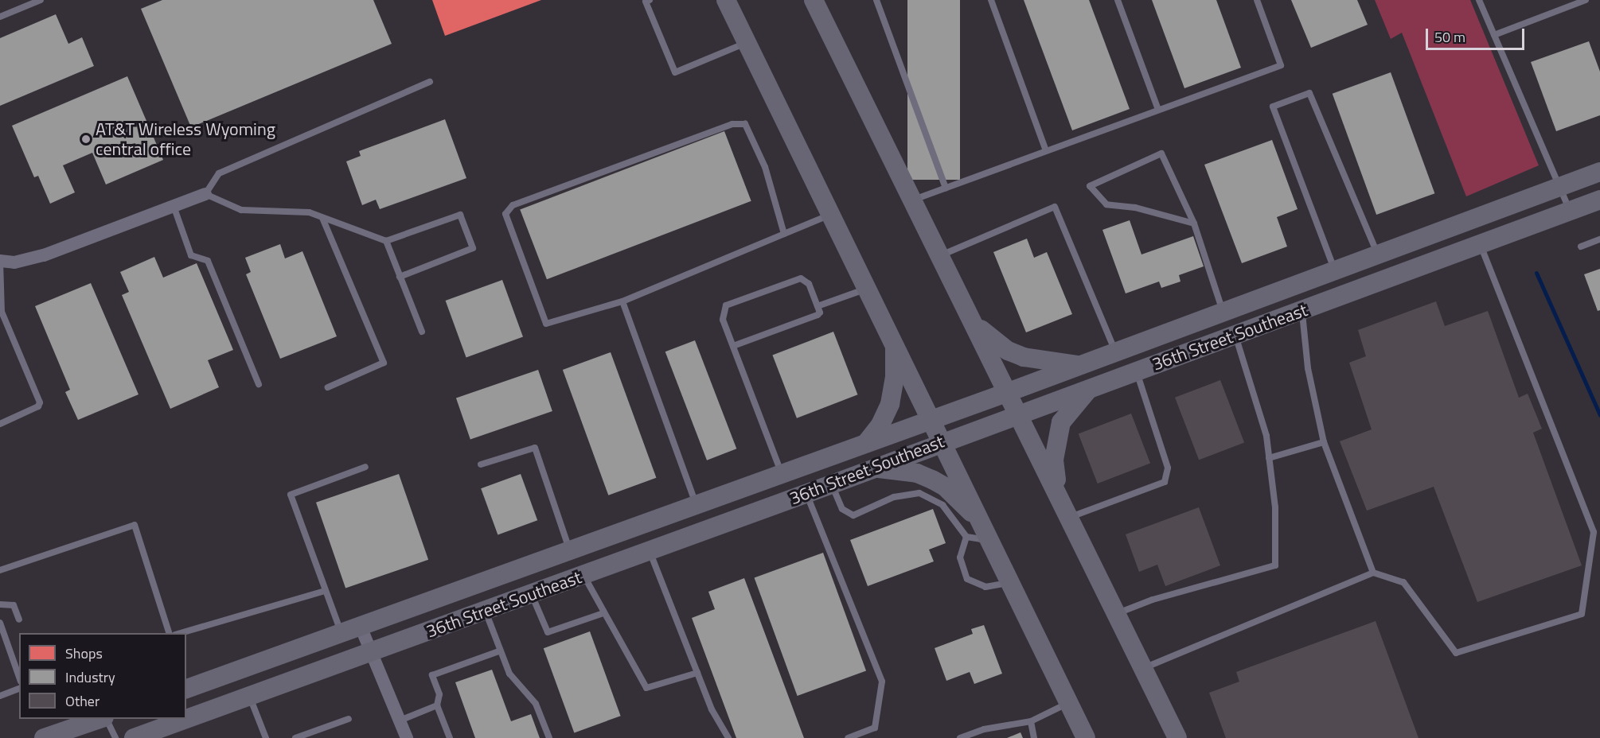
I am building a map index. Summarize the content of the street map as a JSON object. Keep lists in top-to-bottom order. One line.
{"streets":{"street":["36th Street Southeast"]},"places":["AT&T Wireless Wyoming central office"],"legend":["Shops","Industry","Other"],"scale_bar":"50 m"}
